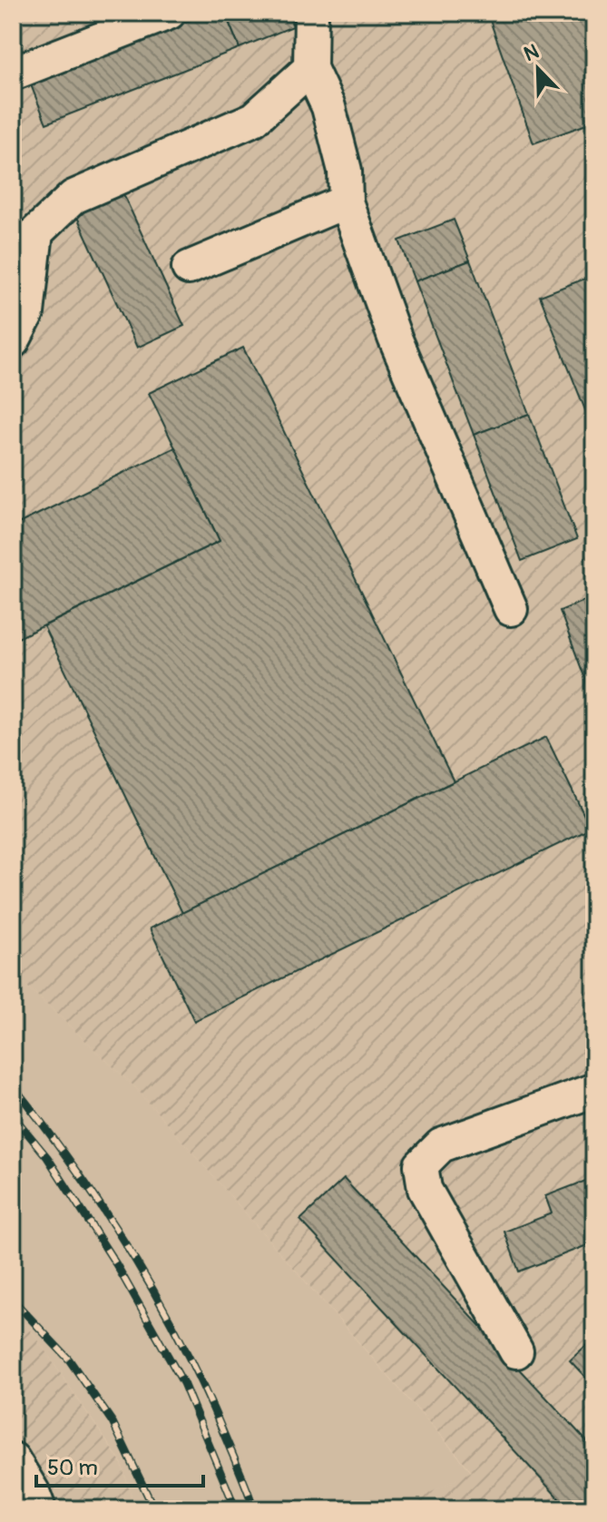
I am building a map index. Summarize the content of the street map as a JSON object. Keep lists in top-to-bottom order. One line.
{"scale_bar":"50 m","north":"top left"}
